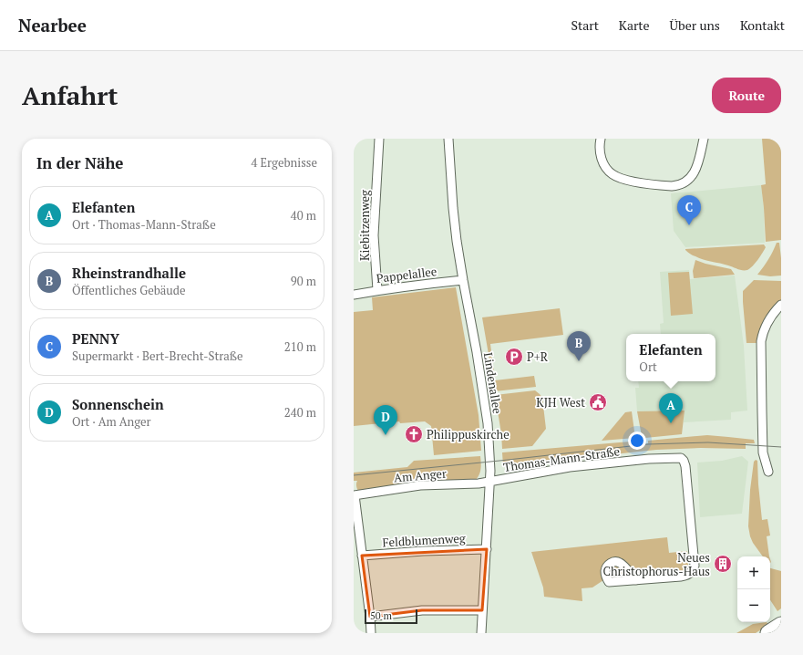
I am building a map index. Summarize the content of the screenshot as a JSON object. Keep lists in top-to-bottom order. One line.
{"streets":{"street":["Kiebitzenweg","Pappelallee","Lindenallee","Thomas-Mann-Straße","Am Anger","Feldblumenweg"]},"crossings":[["Kiebitzenweg","Pappelallee"],["Pappelallee","Lindenallee"],["Lindenallee","Thomas-Mann-Straße"],["Lindenallee","Am Anger"],["Lindenallee","Feldblumenweg"],["Thomas-Mann-Straße","Am Anger"]],"places":{"parking":["P+R"],"public building":["KJH West"],"church":["Philippuskirche"],"building":["Neues Christophorus-Haus"]},"scale_bar":"50 m","page":{"header":"Nearbee","nav":["Start","Karte","Über uns","Kontakt"],"buttons":"Route","title":"Anfahrt","heading":["In der Nähe","4 Ergebnisse"],"list":[{"mark":"A","name":"Elefanten","note":"Ort · Thomas-Mann-Straße","value":"40 m"},{"mark":"B","name":"Rheinstrandhalle","note":"Öffentliches Gebäude","value":"90 m"},{"mark":"C","name":"PENNY","note":"Supermarkt · Bert-Brecht-Straße","value":"210 m"},{"mark":"D","name":"Sonnenschein","note":"Ort · Am Anger","value":"240 m"}],"pins":["C","B","A","D"],"popup":["Elefanten","Ort"],"map_buttons":["+","−"],"scale":"50 m"}}
